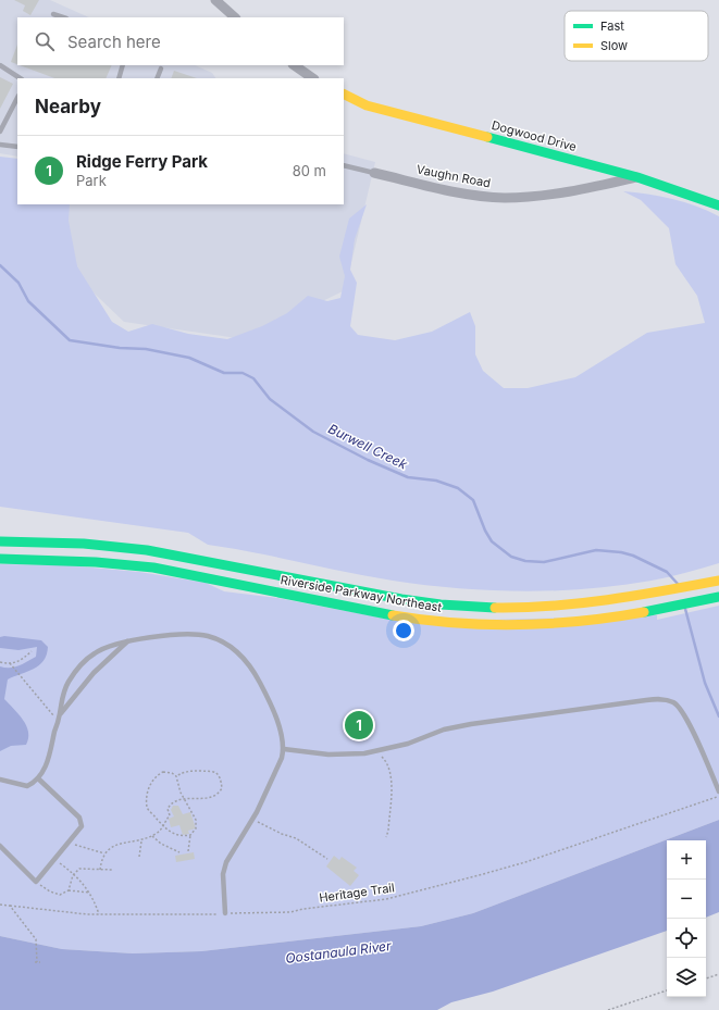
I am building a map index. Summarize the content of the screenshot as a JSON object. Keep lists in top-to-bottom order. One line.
{"streets":{"main road":["Dogwood Drive","Riverside Parkway Northeast"],"street":["Vaughn Road"],"path":["Heritage Trail"]},"crossings":[["Dogwood Drive","Vaughn Road"]],"water":["Burwell Creek","Oostanaula River"],"legend":["Fast","Slow"],"page":{"search":"Search here","heading":"Nearby","list":[{"mark":"1","name":"Ridge Ferry Park","note":"Park","value":"80 m"}],"pins":"1","map_buttons":["+","−"]}}
